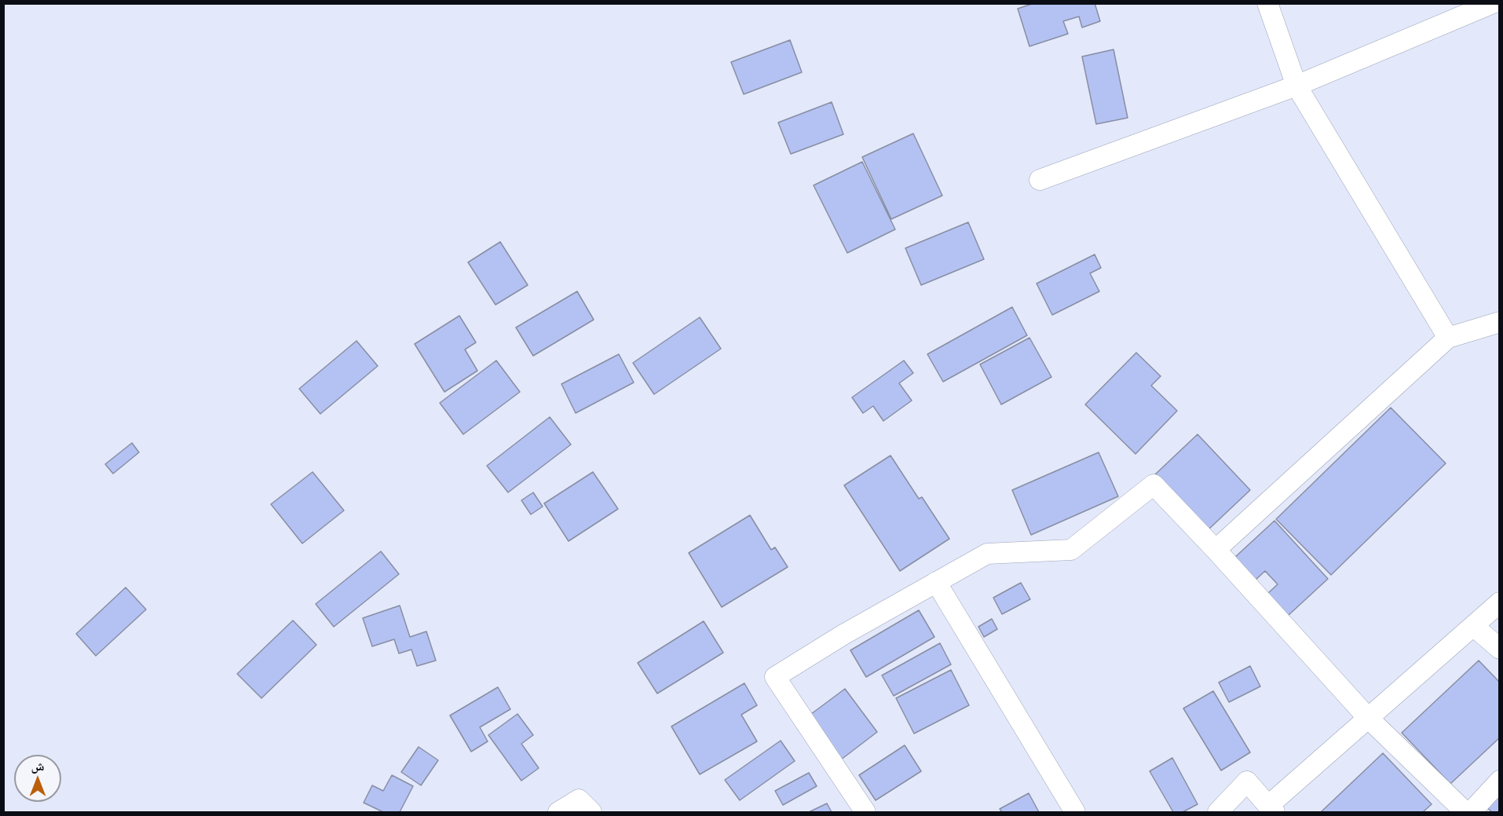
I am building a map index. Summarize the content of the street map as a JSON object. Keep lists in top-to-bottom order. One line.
{"north":"top"}
